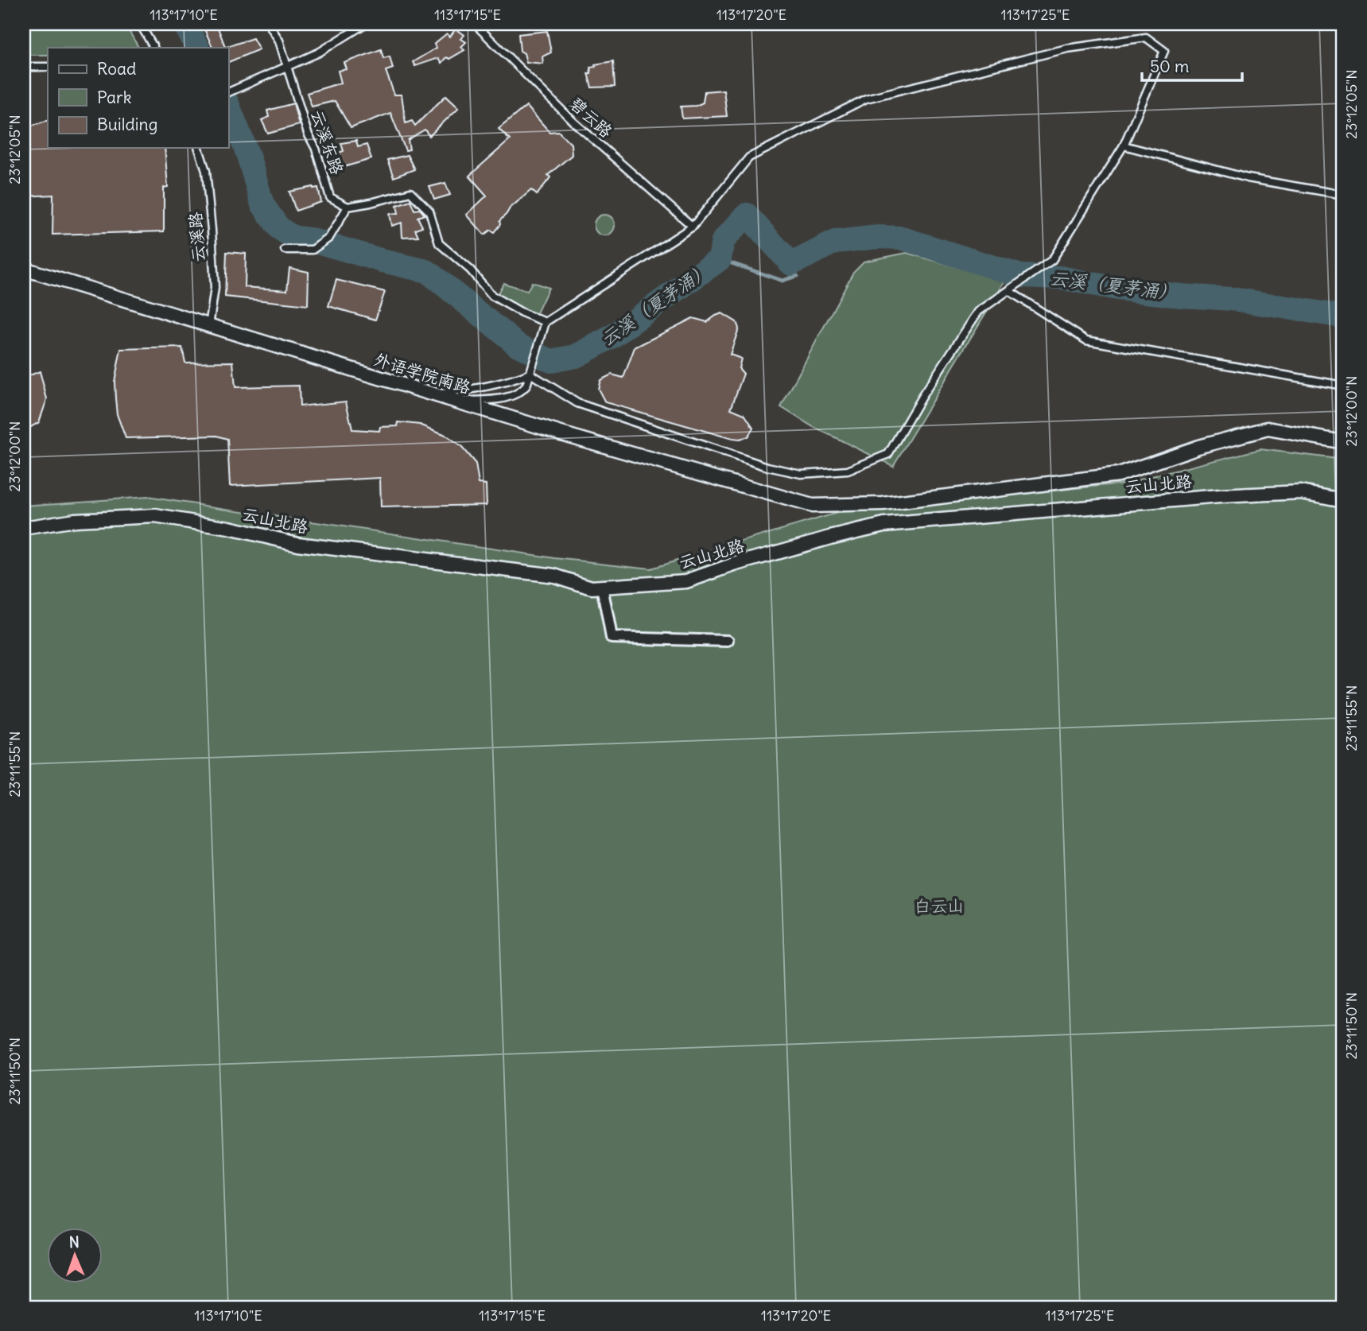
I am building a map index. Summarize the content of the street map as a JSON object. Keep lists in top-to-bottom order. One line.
{"streets":{"street":["外语学院南路","云山北路"],"lane":["碧云路","云溪东路","云溪路"]},"crossings":[["云溪路","外语学院南路"]],"water":["云溪（夏茅涌）"],"parks":["白云山"],"legend":["Road","Park","Building"],"scale_bar":"50 m","north":"top","coordinates":["113°17'10\"E","113°17'15\"E","113°17'20\"E","113°17'25\"E","23°12'05\"N","23°12'00\"N","23°11'55\"N","23°11'50\"N"]}
